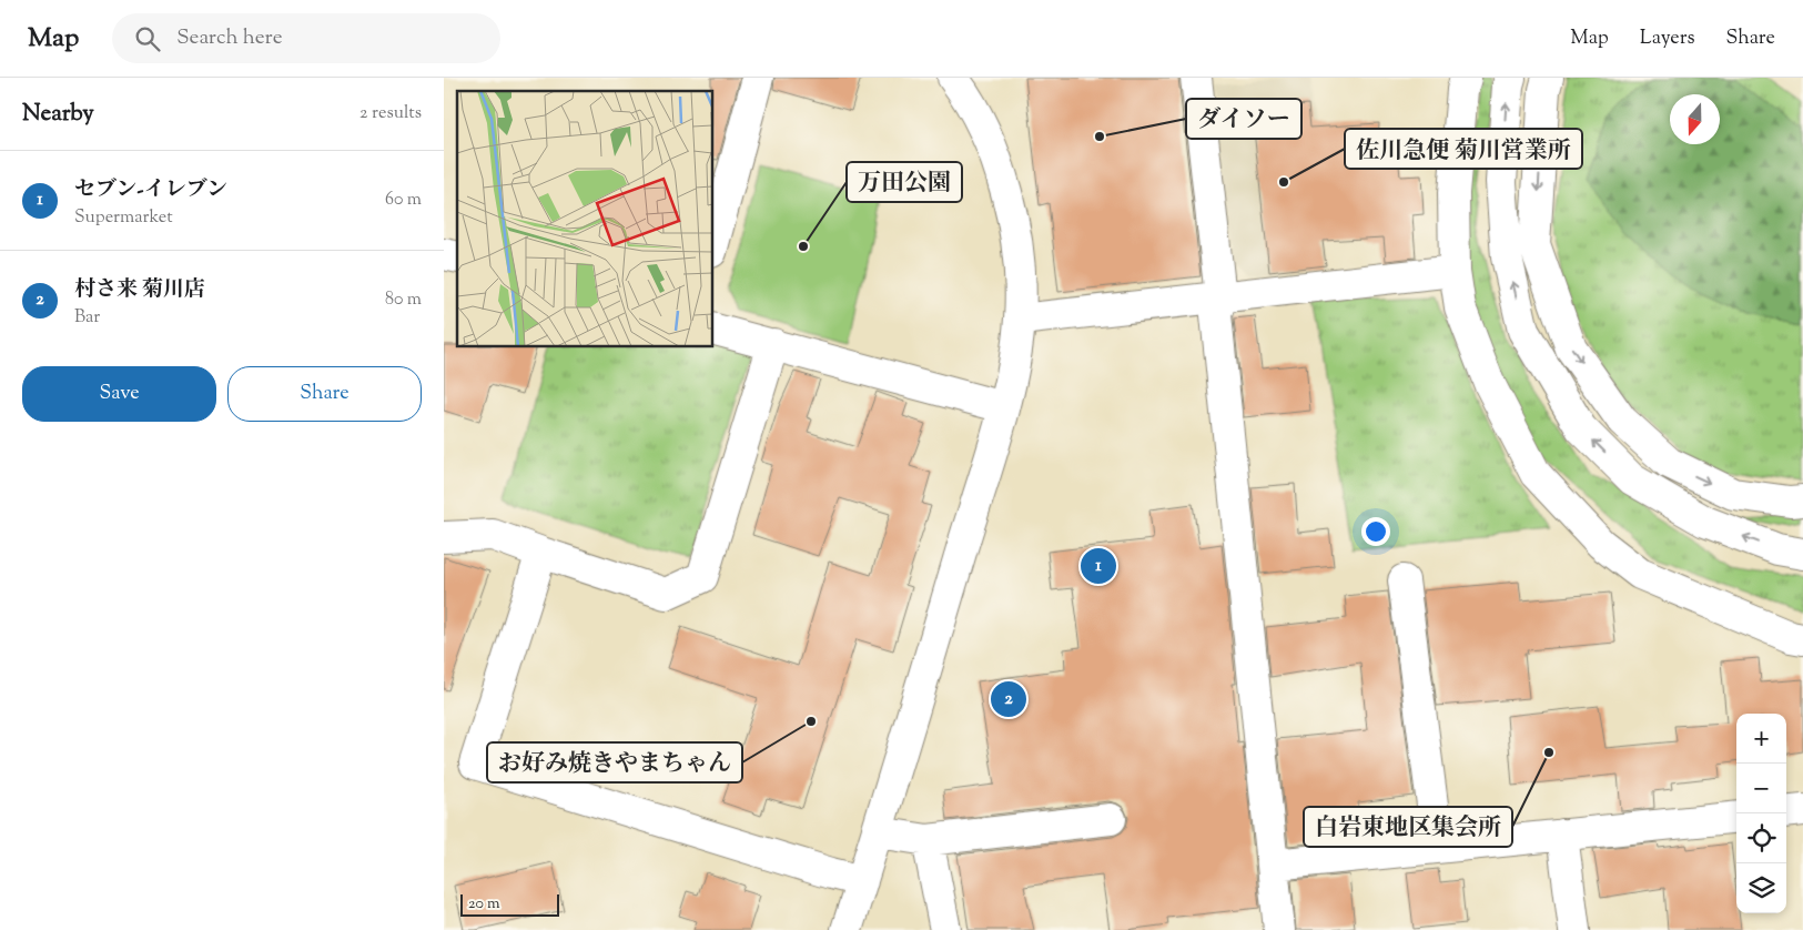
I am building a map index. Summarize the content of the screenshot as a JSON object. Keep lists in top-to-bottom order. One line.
{"places":["ダイソー","佐川急便 菊川営業所","万田公園","お好み焼きやまちゃん","白岩東地区集会所"],"scale_bar":"20 m","north":"bottom","page":{"header":"Map","search":"Search here","nav":["Map","Layers","Share"],"heading":["Nearby","2 results"],"list":[{"mark":"1","name":"セブン-イレブン","note":"Supermarket","value":"60 m"},{"mark":"2","name":"村さ来 菊川店","note":"Bar","value":"80 m"}],"buttons":["Save","Share"],"pins":["1","2"],"map_buttons":["+","−"],"scale":"20 m"}}
